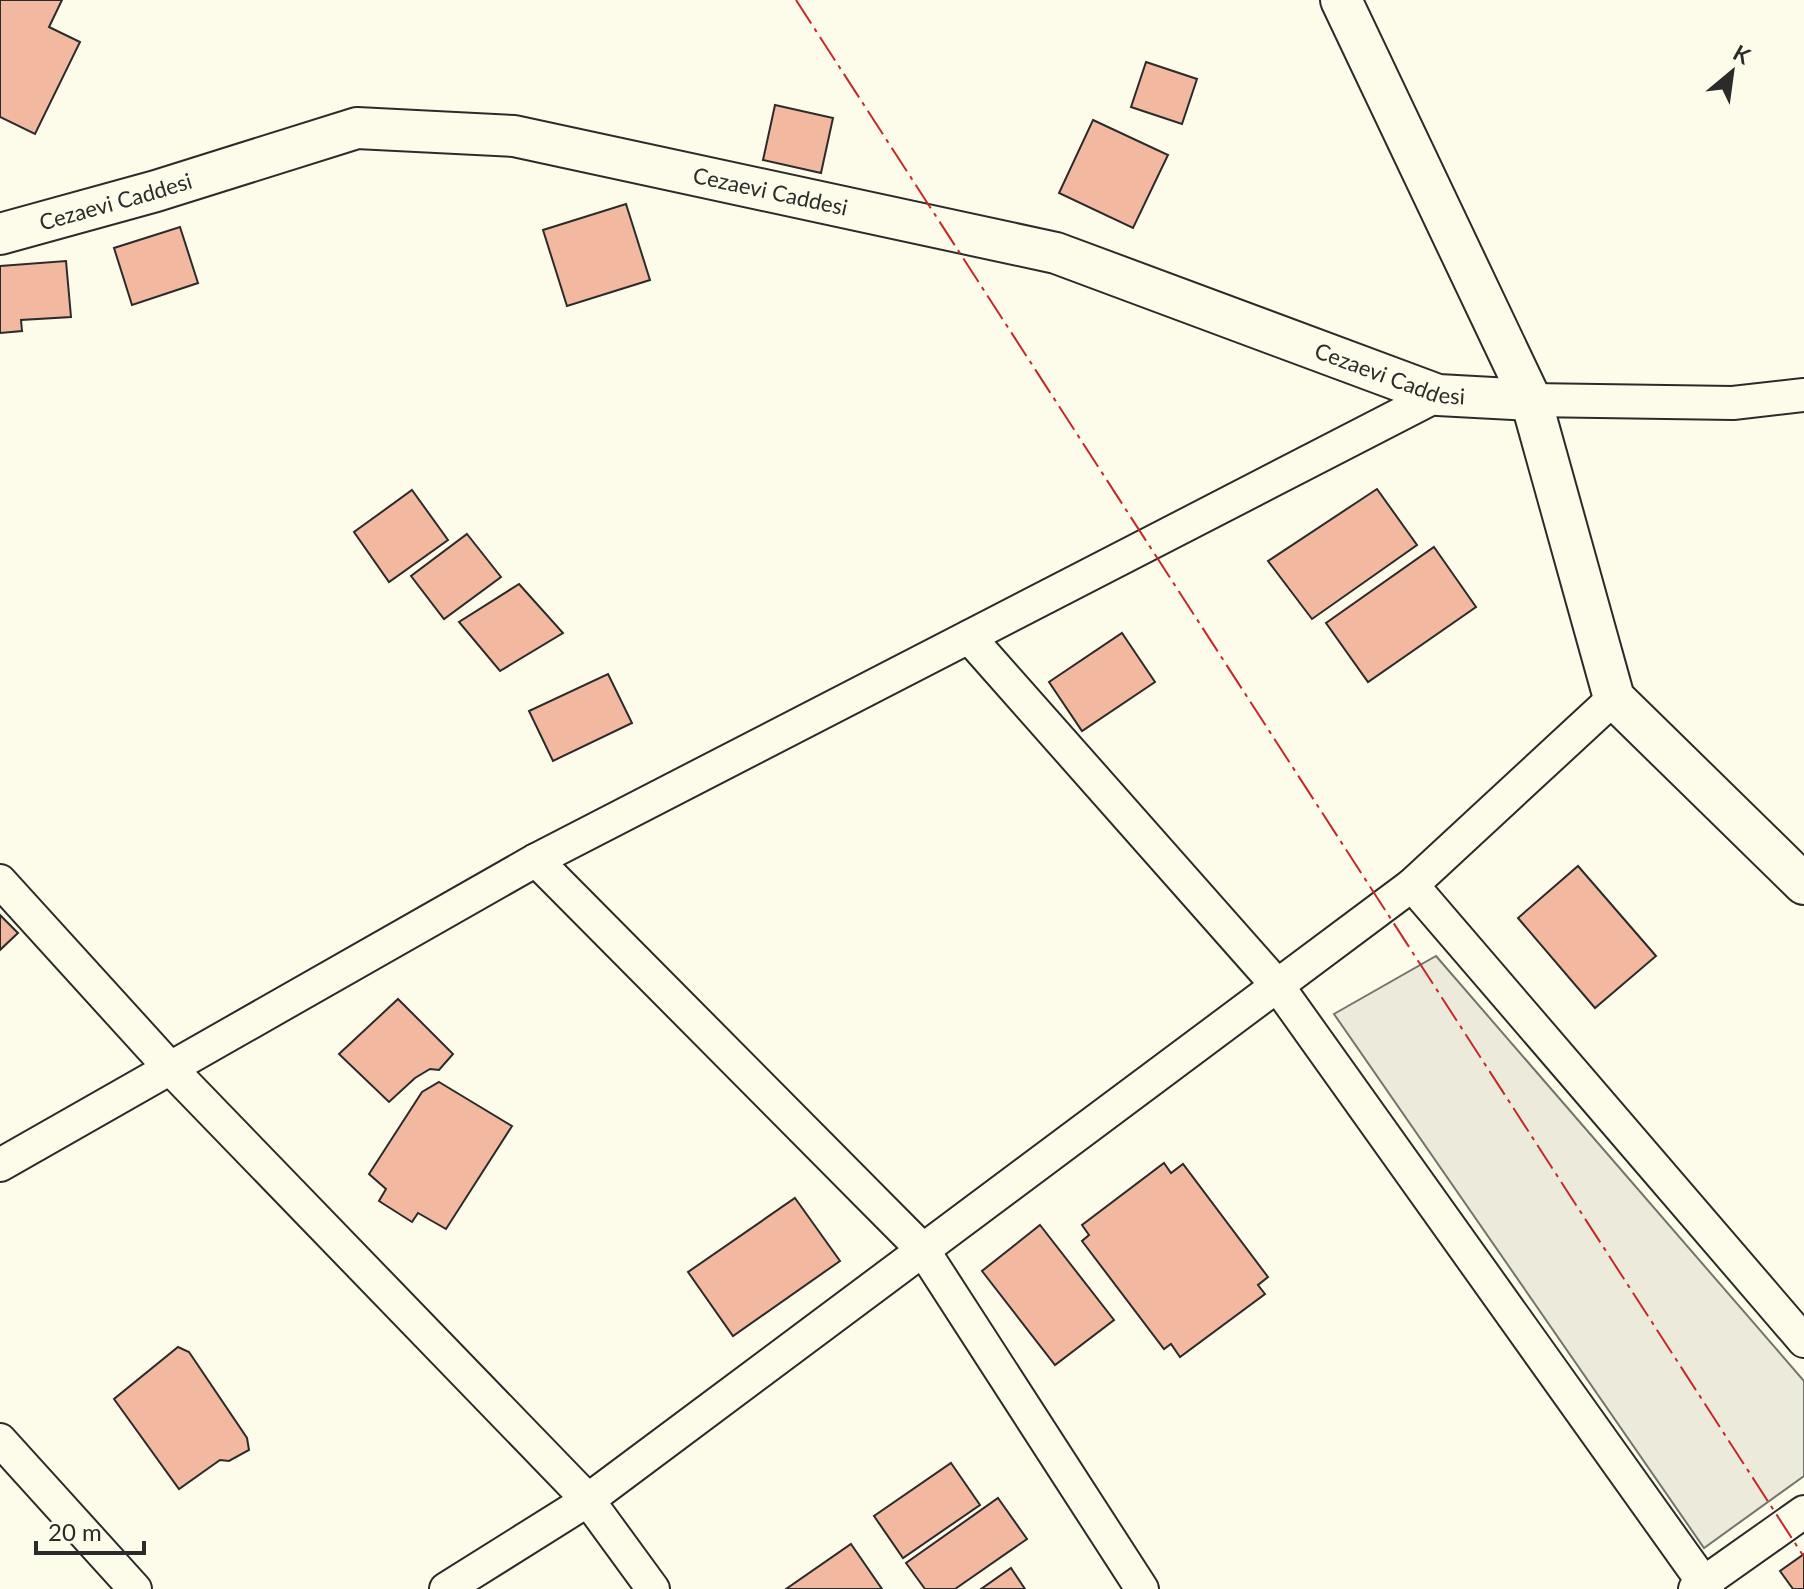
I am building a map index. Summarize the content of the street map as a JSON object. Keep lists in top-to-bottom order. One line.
{"streets":{"street":["Cezaevi Caddesi"]},"scale_bar":"20 m","north":"top right"}
